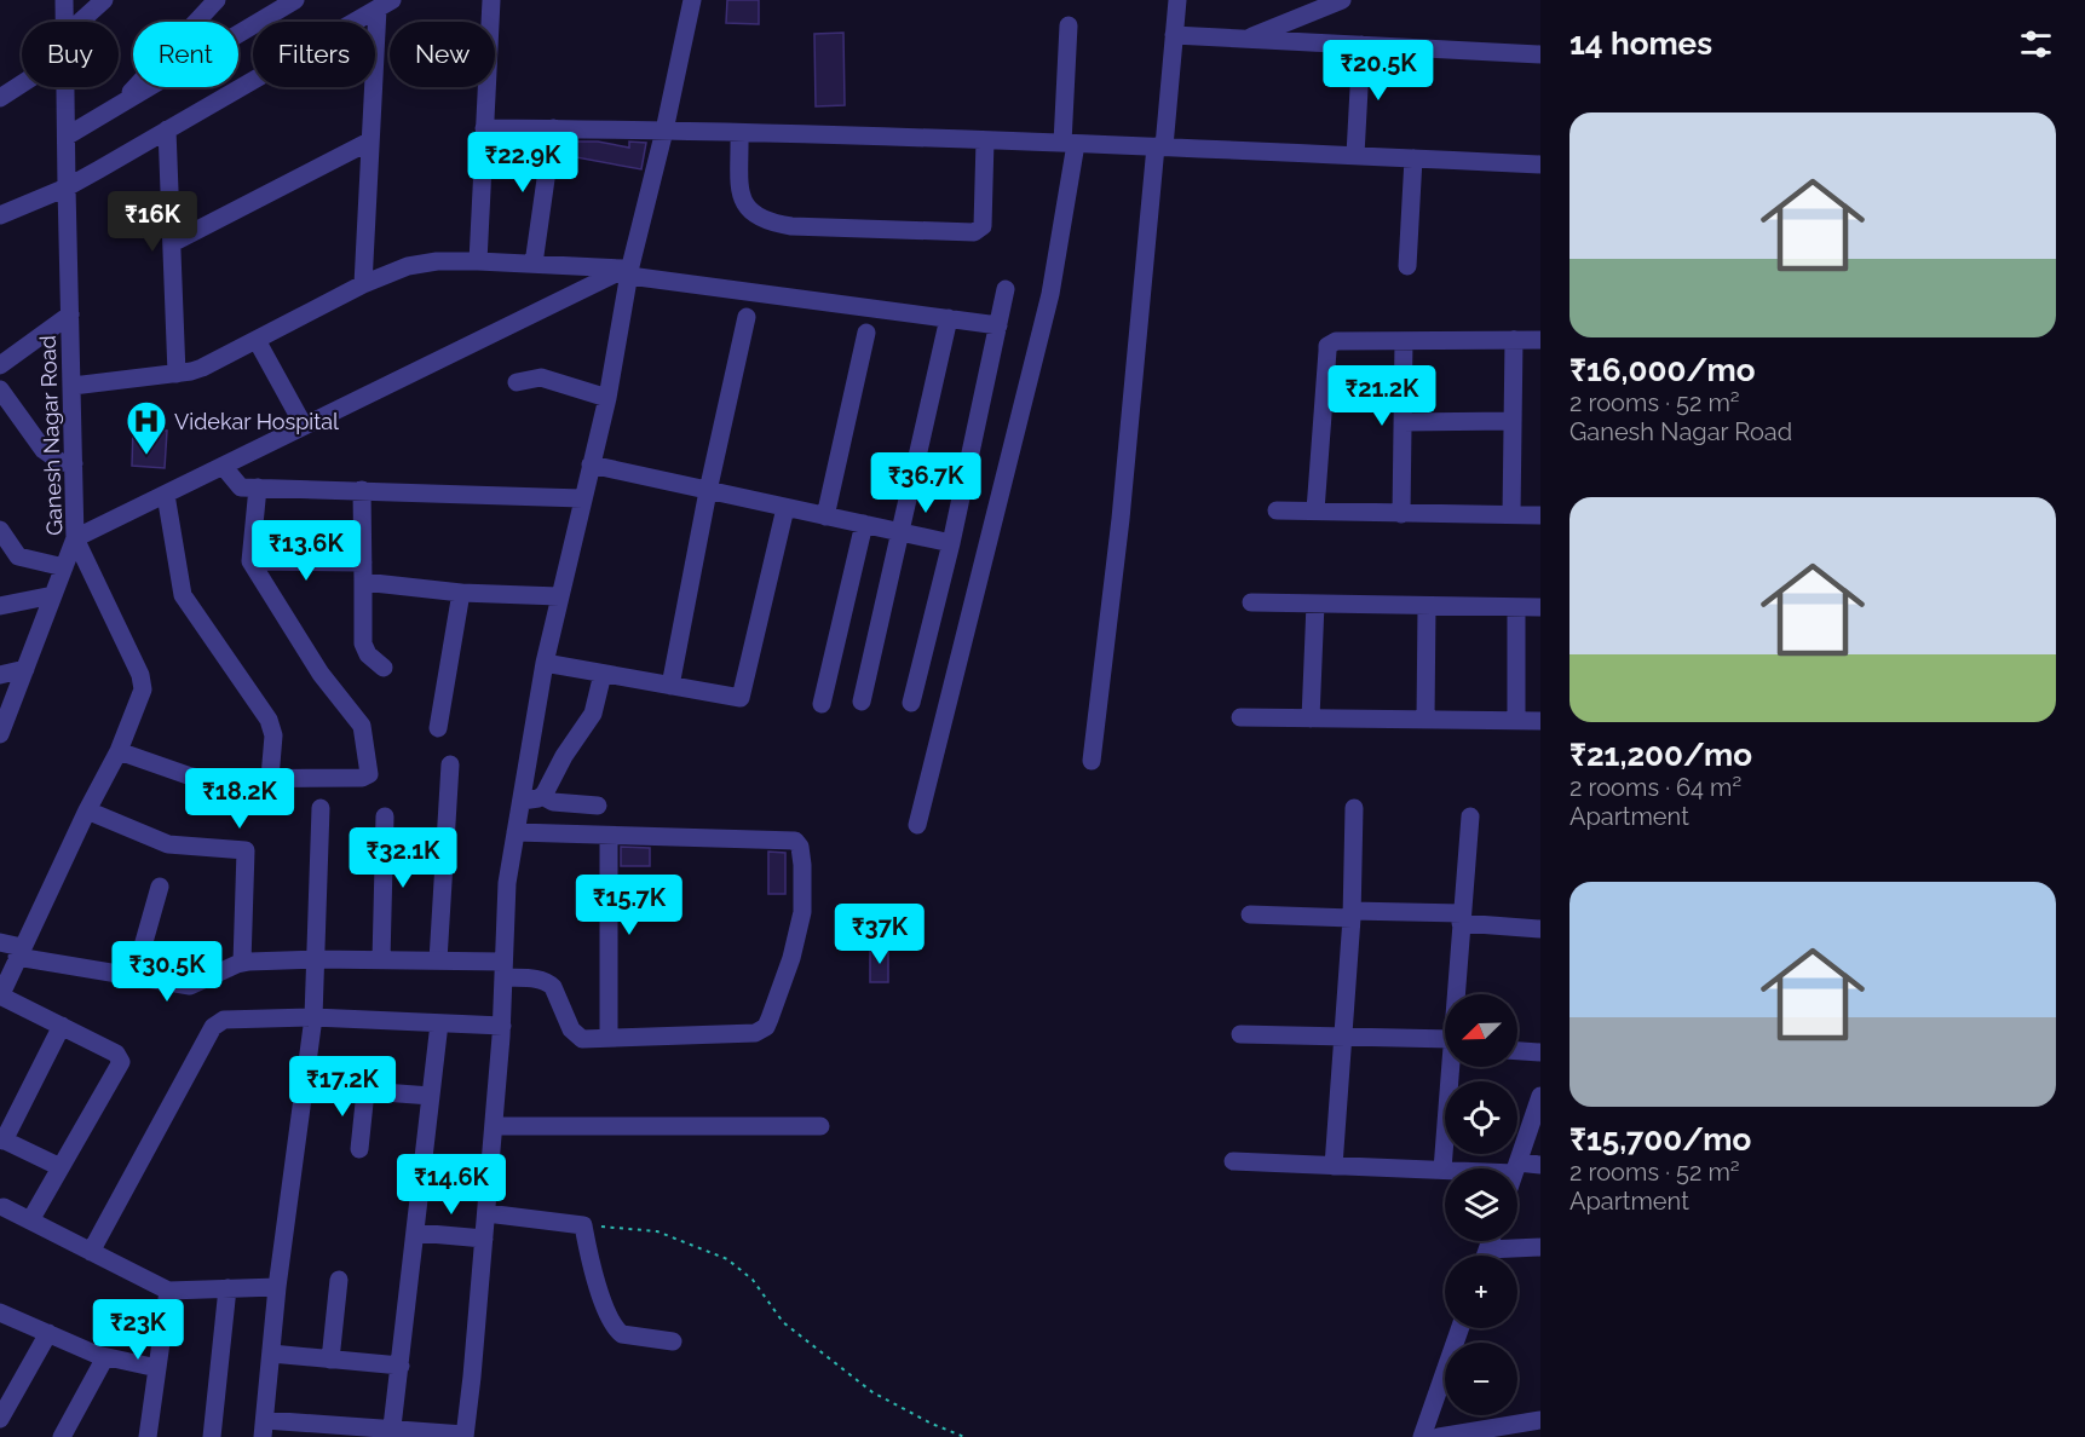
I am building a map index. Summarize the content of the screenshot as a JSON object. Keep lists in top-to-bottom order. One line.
{"streets":{"street":["Ganesh Nagar Road"]},"places":{"hospital":["Videkar Hospital"]},"north":"bottom left","page":{"heading":"14 homes","chip":["Buy","Rent","Filters","New"],"price":["₹20.5K","₹22.9K","₹16K","₹21.2K","₹36.7K","₹13.6K","₹18.2K","₹32.1K","₹15.7K","₹37K","₹30.5K","₹17.2K","₹14.6K","₹23K"],"list":[{"name":"₹16,000/mo","note":"2 rooms · 52 m² · Ganesh Nagar Road"},{"name":"₹21,200/mo","note":"2 rooms · 64 m² · Apartment"},{"name":"₹15,700/mo","note":"2 rooms · 52 m² · Apartment"}],"map_buttons":["+","−"]}}
